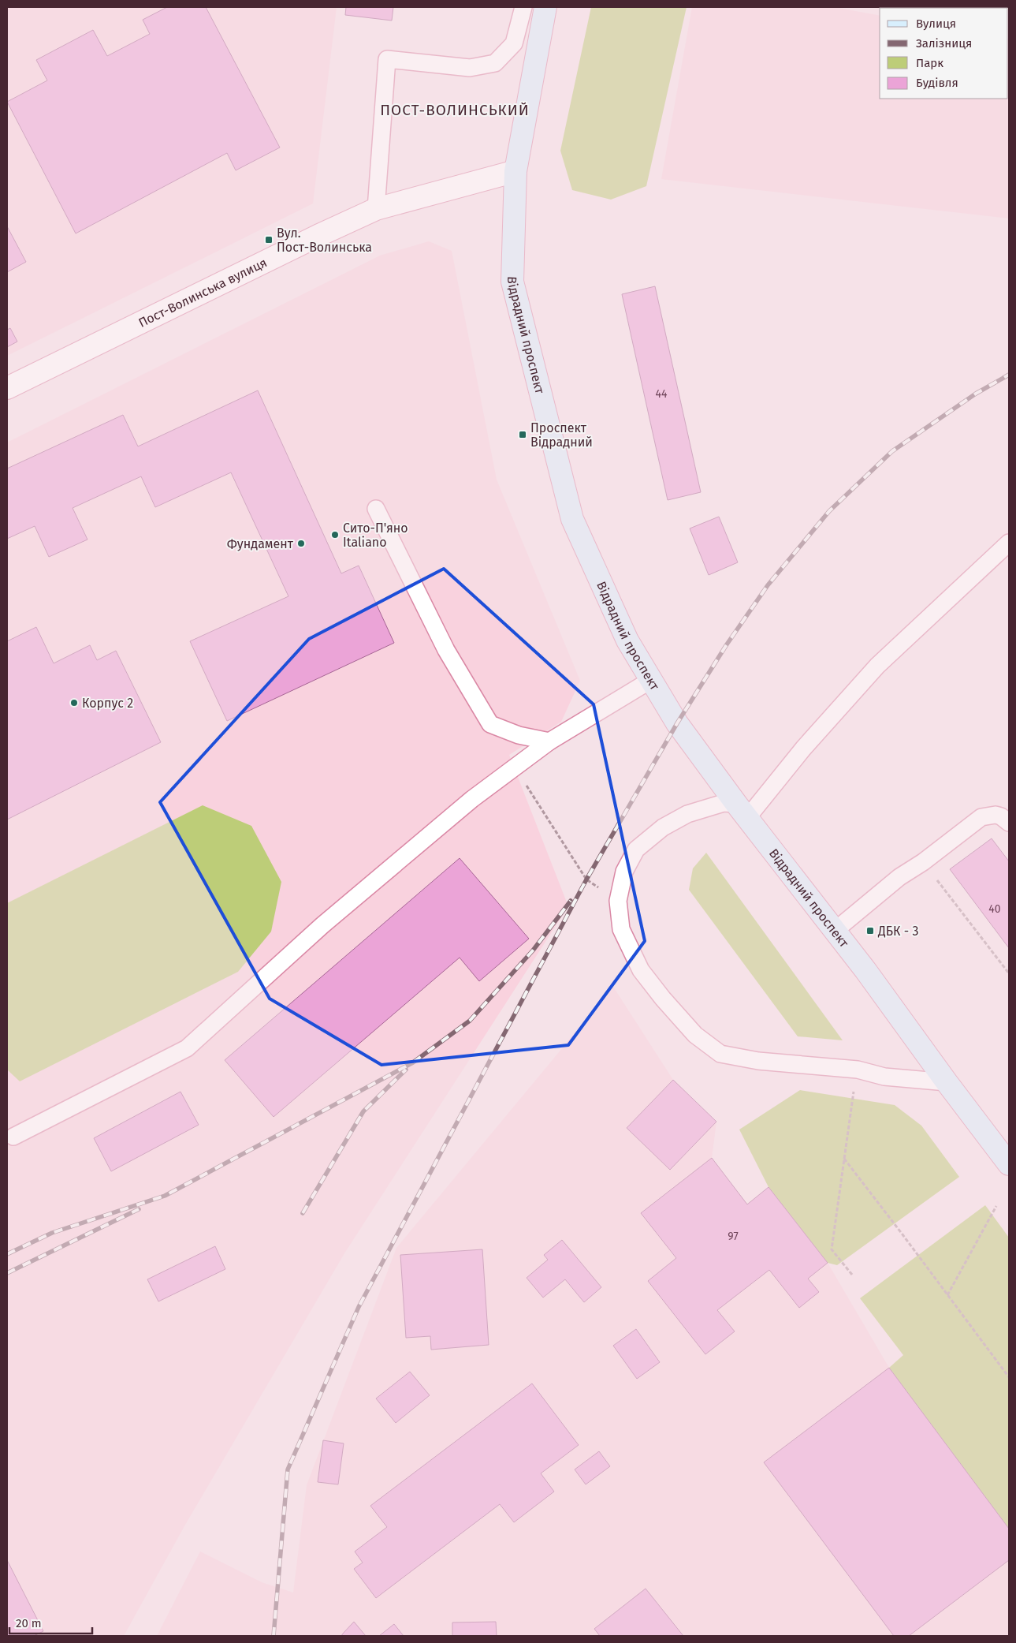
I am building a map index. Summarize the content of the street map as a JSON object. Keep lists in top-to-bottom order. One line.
{"streets":{"main road":["Відрадний проспект"],"street":["Пост-Волинська вулиця"]},"crossings":[["Пост-Волинська вулиця","Відрадний проспект"]],"districts":["ПОСТ-ВОЛИНСЬКИЙ"],"places":{"transit":["Вул. Пост-Волинська","Проспект Відрадний","ДБК - 3"],"other":["Сито-П'яно Italiano","Фундамент","Корпус 2"]},"house_numbers":["44","40","97"],"legend":["Вулиця","Залізниця","Парк","Будівля"],"scale_bar":"20 m"}
